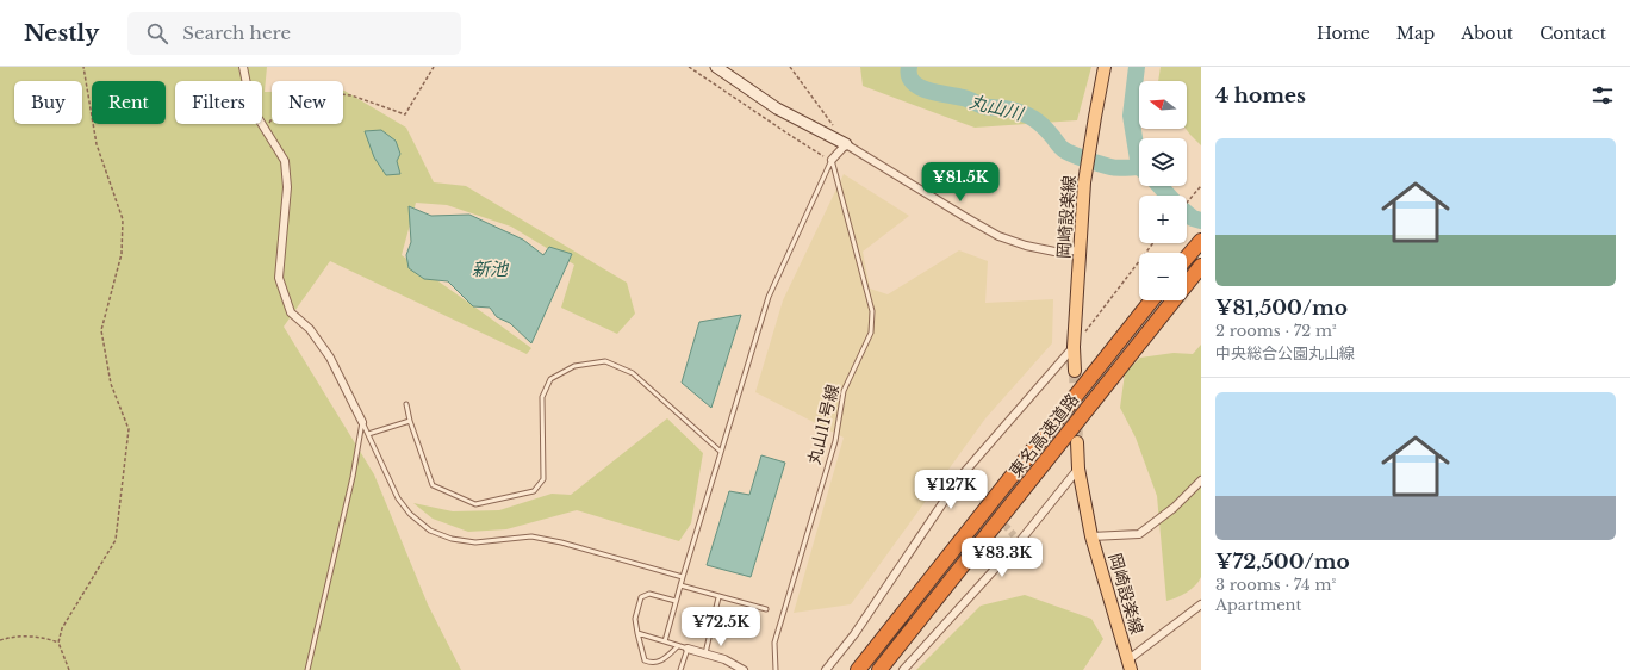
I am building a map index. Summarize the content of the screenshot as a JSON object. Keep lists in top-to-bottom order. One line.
{"streets":{"highway":["東名高速道路"],"main road":["岡崎設楽線"],"lane":["丸山11号線"]},"water":["丸山川","新池"],"north":"left","page":{"header":"Nestly","search":"Search here","nav":["Home","Map","About","Contact"],"heading":"4 homes","map_buttons":["+","−"],"chip":["Buy","Rent","Filters","New"],"list":[{"name":"¥81,500/mo","note":"2 rooms · 72 m² · 中央総合公園丸山線"},{"name":"¥72,500/mo","note":"3 rooms · 74 m² · Apartment"}],"price":["¥81.5K","¥127K","¥83.3K","¥72.5K"]}}
